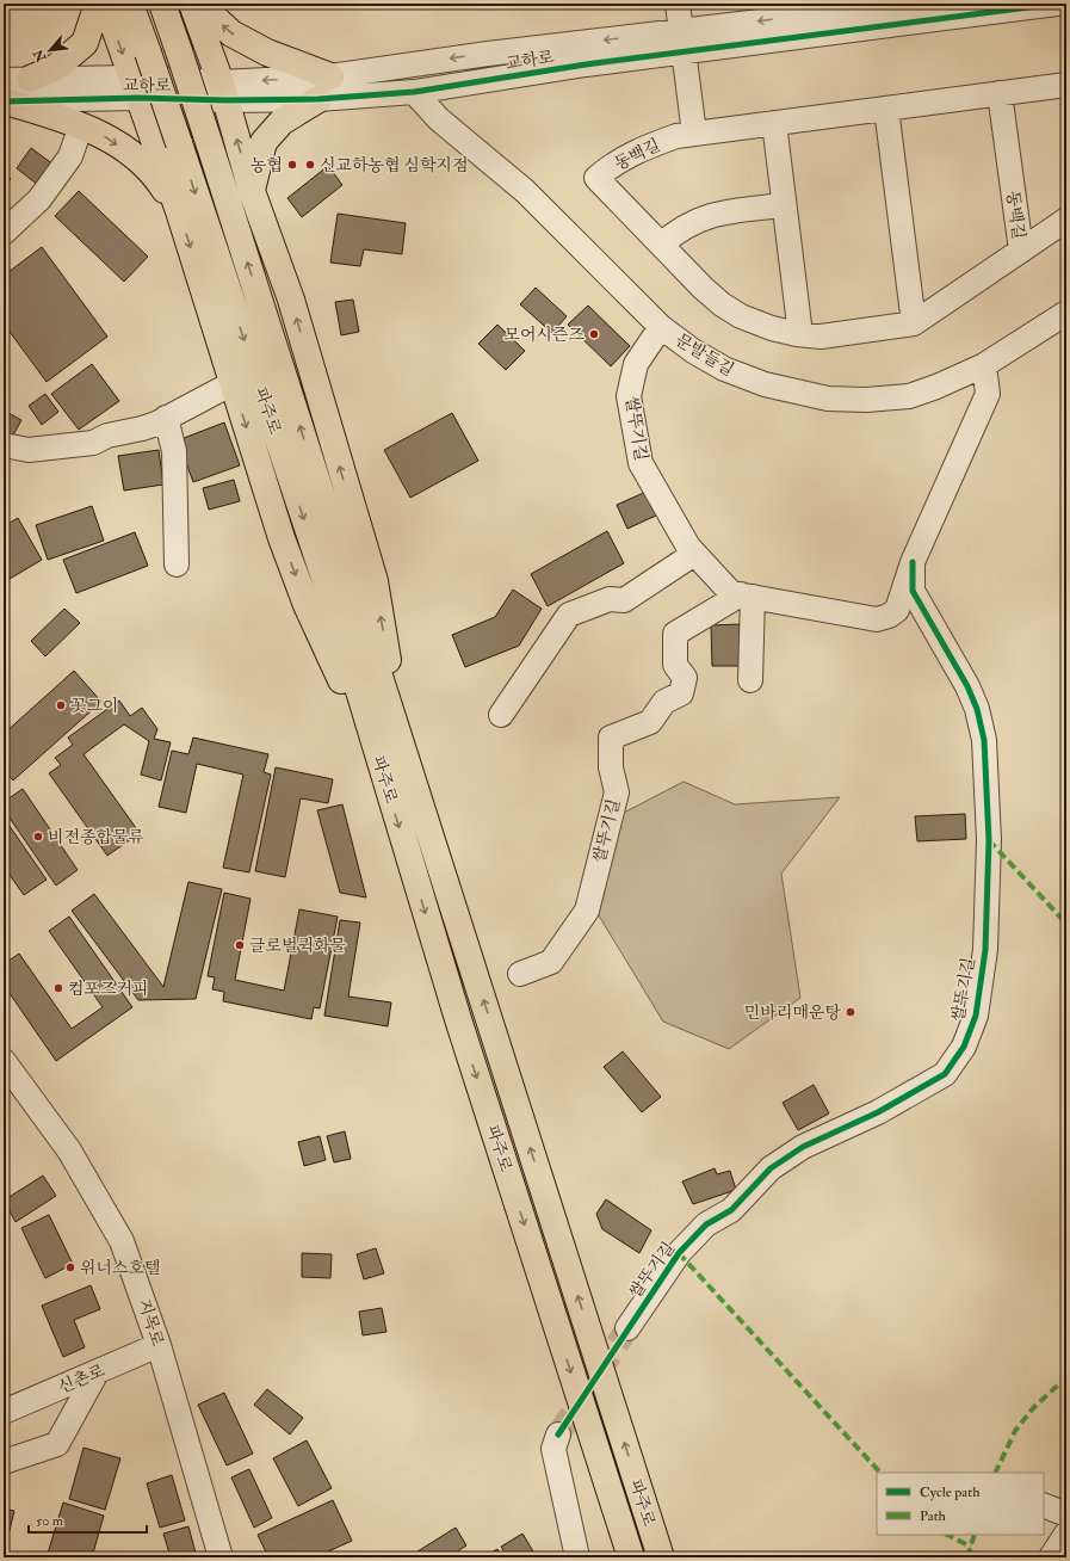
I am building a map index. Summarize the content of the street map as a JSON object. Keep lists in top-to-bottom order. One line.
{"streets":{"main road":["파주로"],"street":["교하로","동백길","문발들길","쌀뚜기길","지목로","신촌로"]},"crossings":[["교하로","문발들길"],["문발들길","쌀뚜기길"],["지목로","신촌로"]],"places":["농협","신교하농협 심학지점","모어시즌즈","꼿그이","비전종합물류","글로벌퀵화물","컴포즈커피","민바리매운탕","위너스호텔"],"legend":["Cycle path","Path"],"scale_bar":"50 m","north":"bottom left"}
